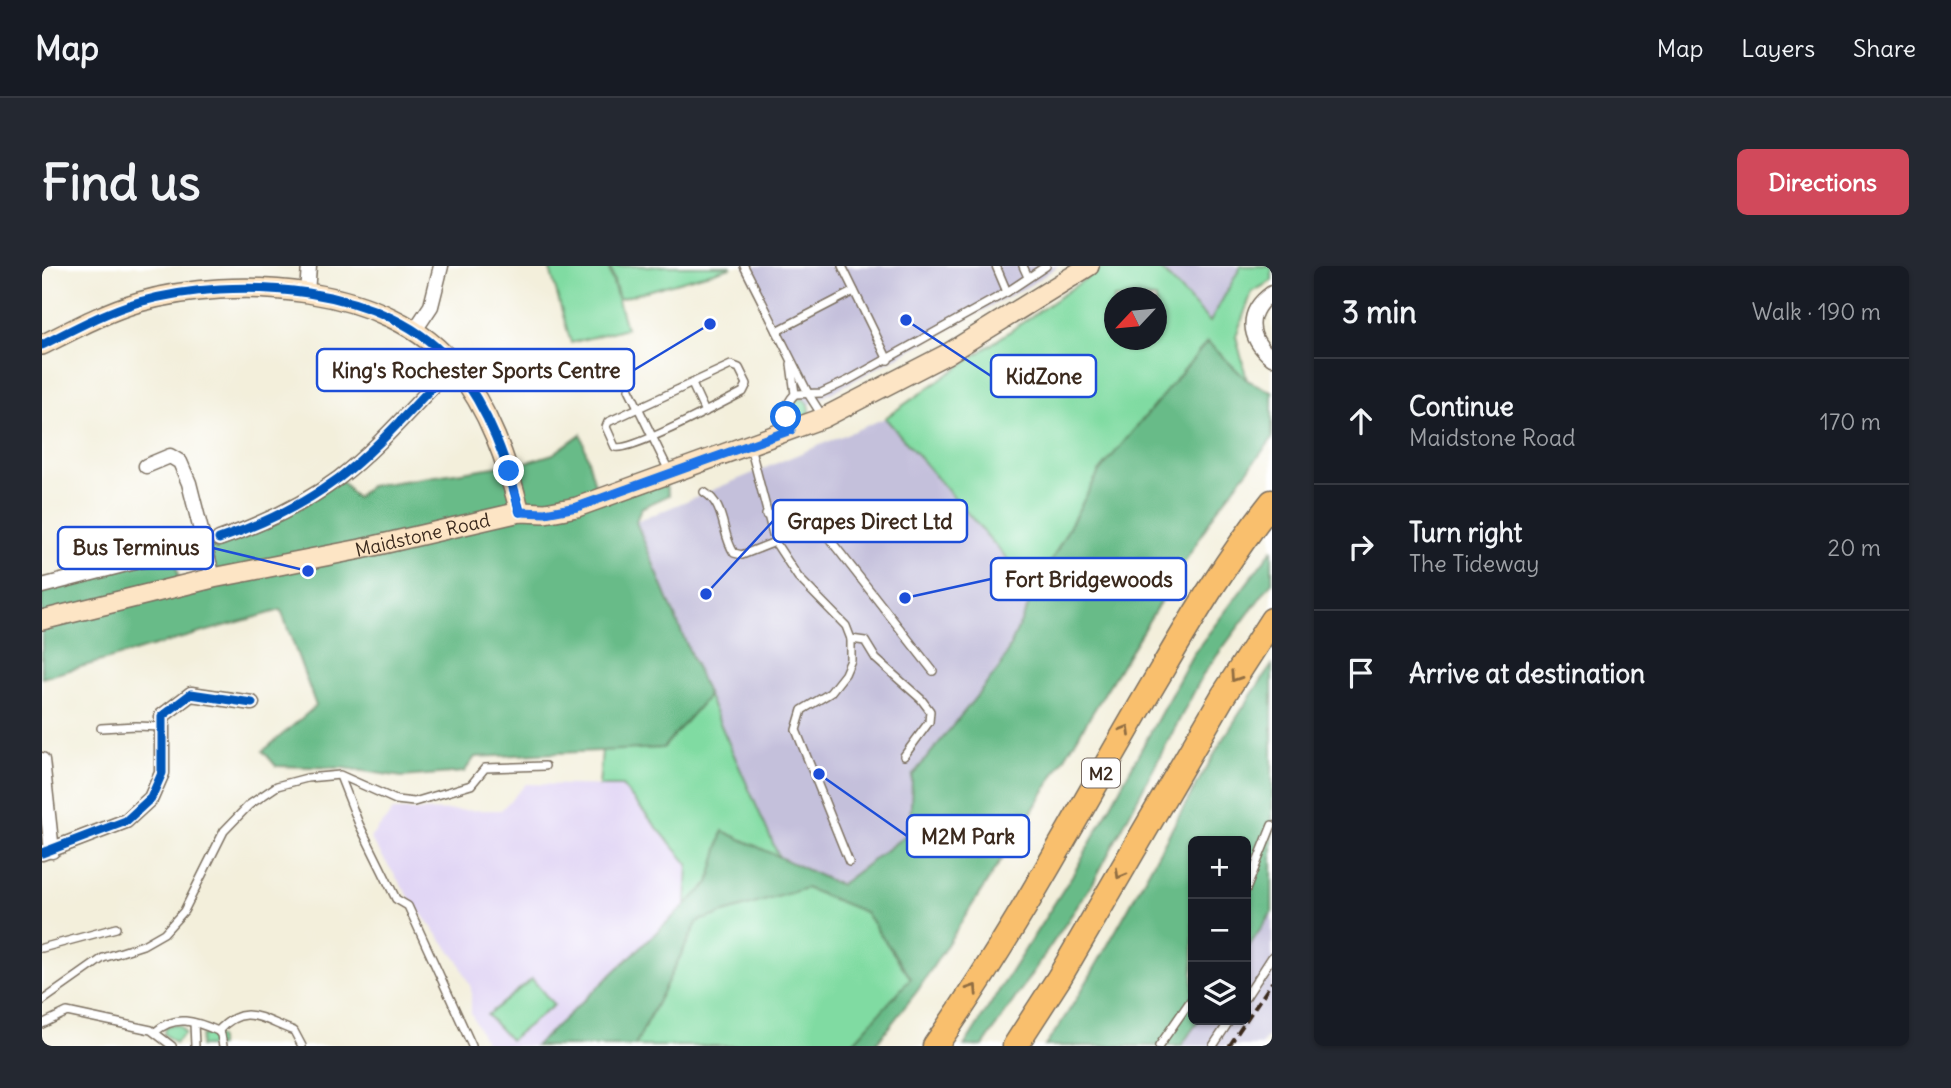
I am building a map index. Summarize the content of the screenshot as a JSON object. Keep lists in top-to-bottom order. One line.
{"streets":{"highway":["M2"],"main road":["Maidstone Road"]},"places":["KidZone","King's Rochester Sports Centre","Bus Terminus","Grapes Direct Ltd","Fort Bridgewoods","M2M Park"],"north":"bottom left","page":{"header":"Map","nav":["Map","Layers","Share"],"buttons":"Directions","title":"Find us","heading":["3 min","Walk · 190 m"],"list":[["Continue","Maidstone Road","170 m"],["Turn right","The Tideway","20 m"],"Arrive at destination"],"map_buttons":["+","−"]}}
